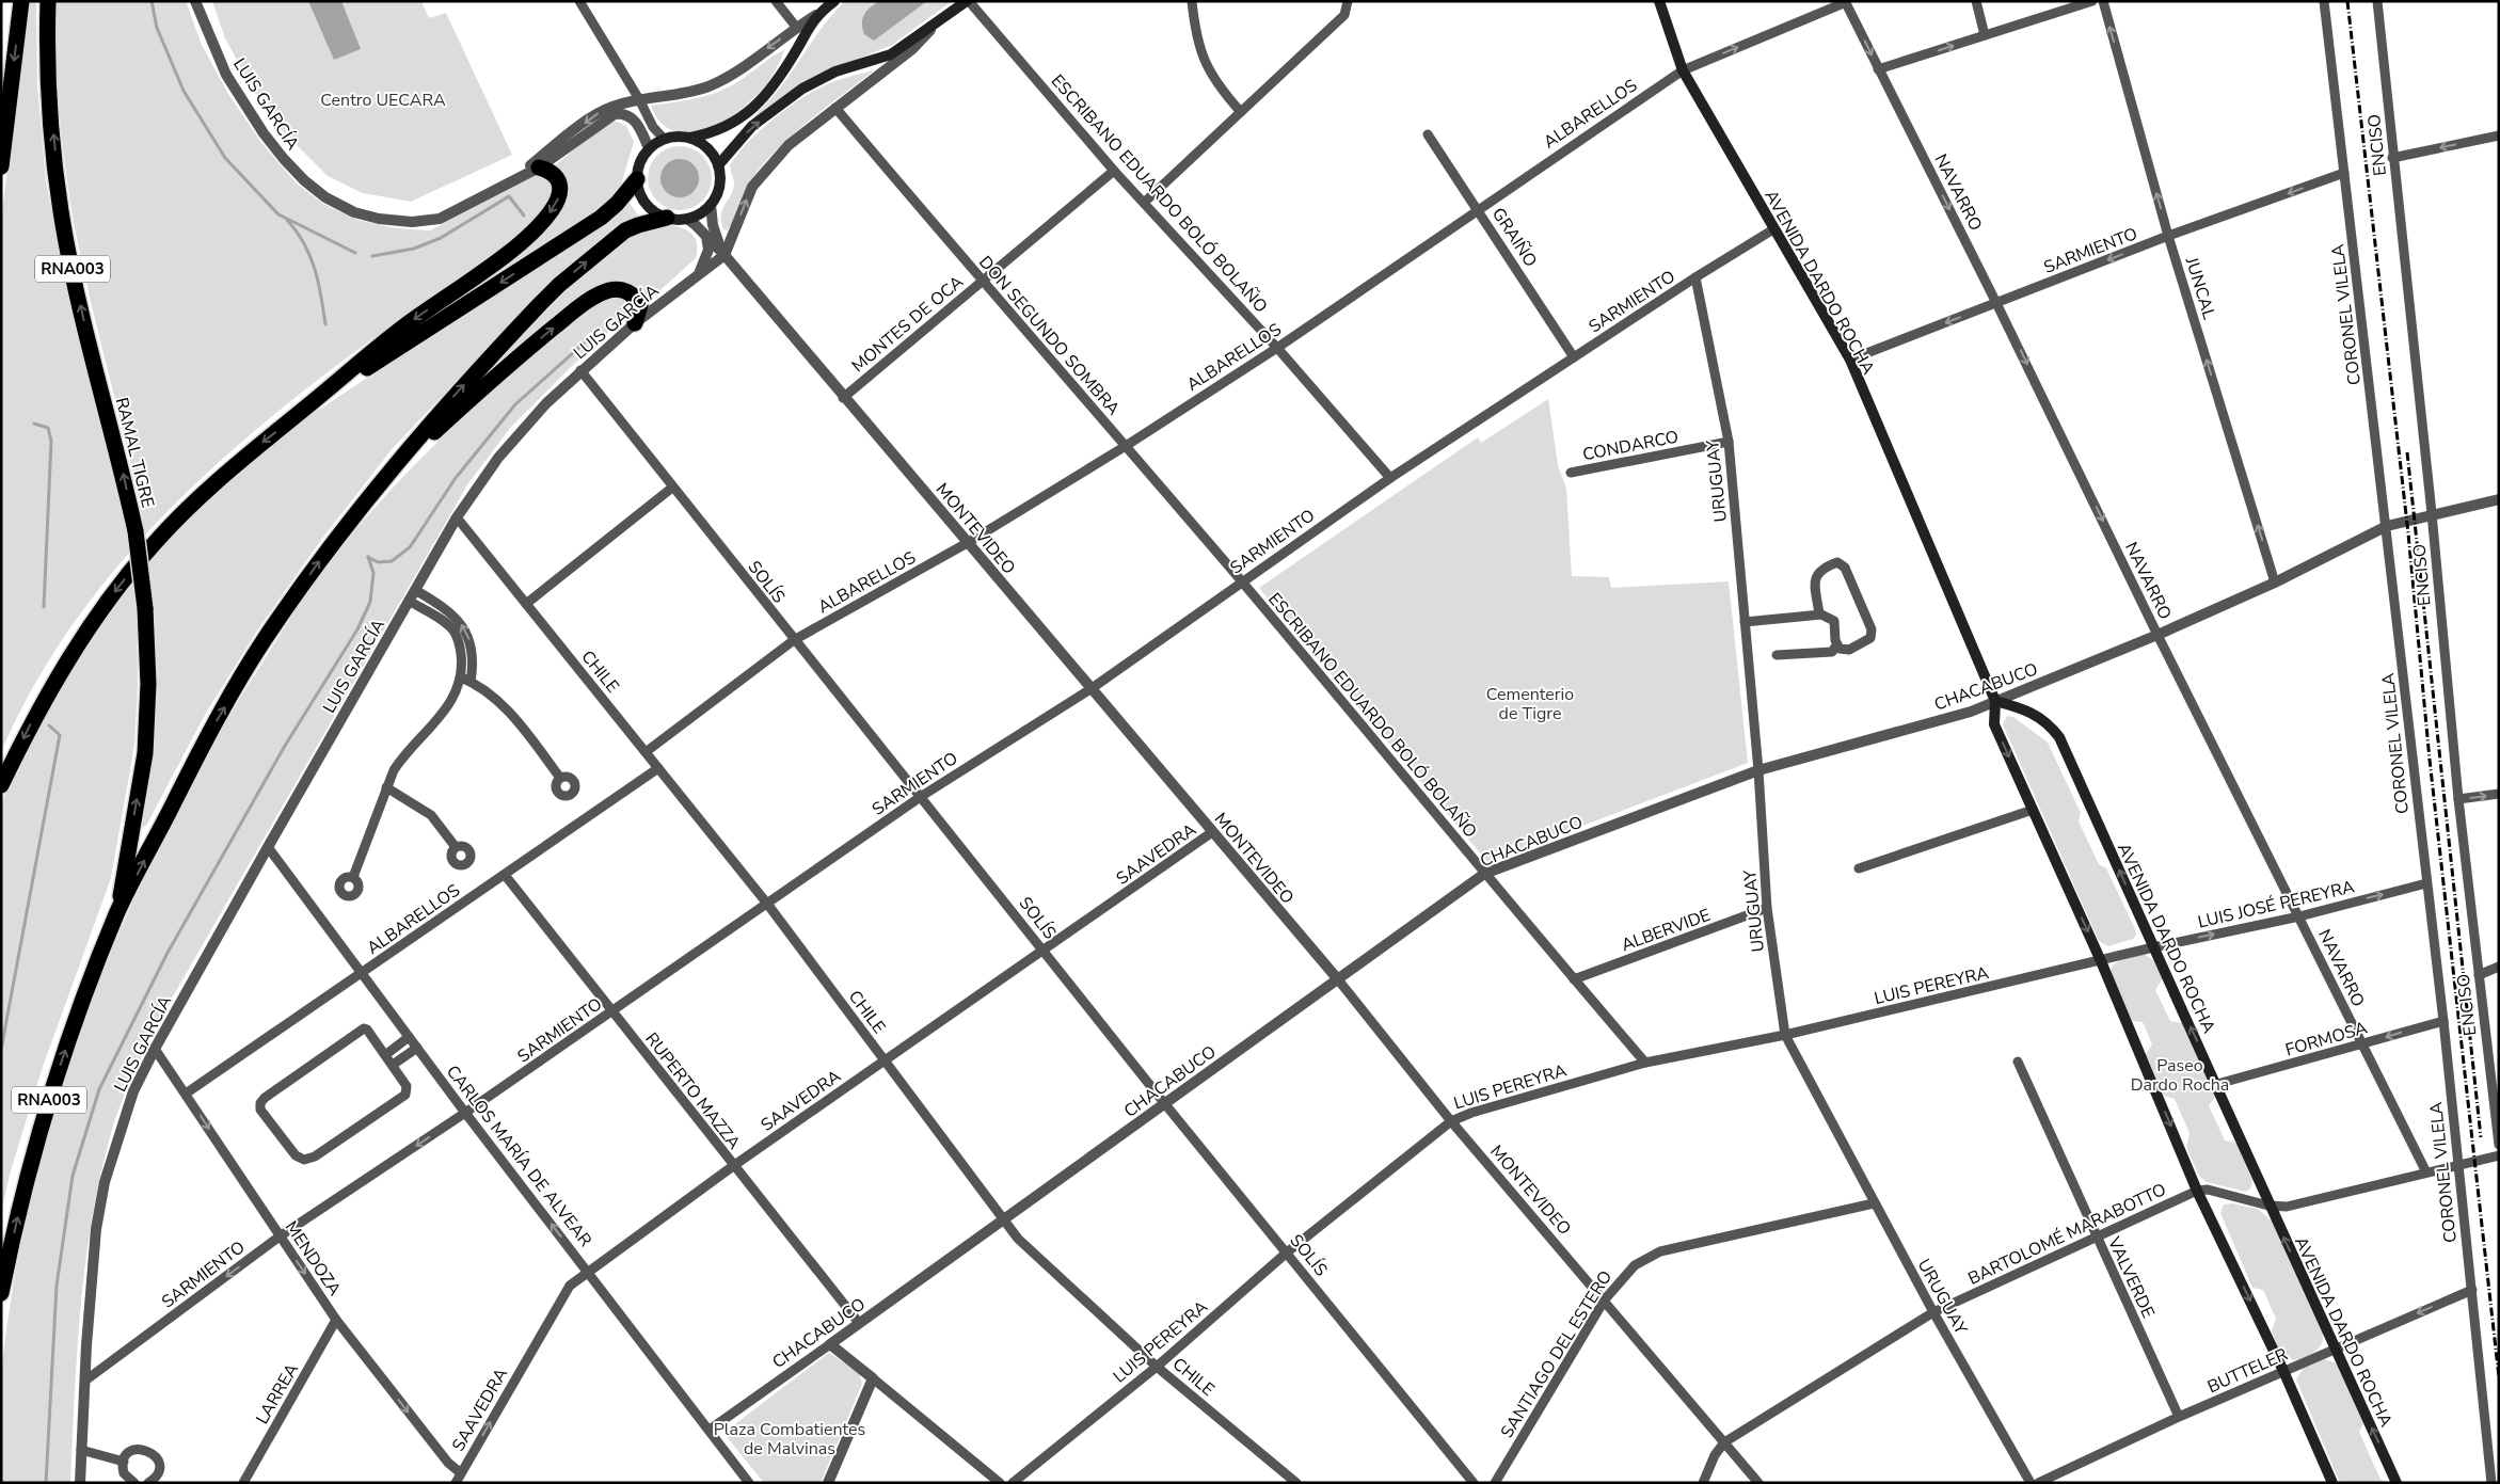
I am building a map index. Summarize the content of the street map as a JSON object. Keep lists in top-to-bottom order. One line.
{"streets":{"highway":["RNA003","RAMAL TIGRE"],"main road":["LUIS GARCÍA","AVENIDA DARDO ROCHA"],"street":["ALBARELLOS","ENCISO","NAVARRO","ESCRIBANO EDUARDO BOLÓ BOLAÑO","GRAIÑO","SARMIENTO","JUNCAL","CORONEL VILELA","MONTES DE OCA","DON SEGUNDO SOMBRA","CONDARCO","URUGUAY","MONTEVIDEO","SOLÍS","CHILE","CHACABUCO","SAAVEDRA","LUIS JOSÉ PEREYRA","ALBERVIDE","LUIS PEREYRA","FORMOSA","RUPERTO MAZZA","CARLOS MARÍA DE ALVEAR","BARTOLOMÉ MARABOTTO","MENDOZA","VALVERDE","SANTIAGO DEL ESTERO","BUTTELER","LARREA"]},"crossings":[["LUIS GARCÍA","ESCRIBANO EDUARDO BOLÓ BOLAÑO"],["LUIS GARCÍA","SARMIENTO"],["LUIS GARCÍA","DON SEGUNDO SOMBRA"],["LUIS GARCÍA","MONTEVIDEO"],["LUIS GARCÍA","SOLÍS"],["LUIS GARCÍA","CHILE"],["LUIS GARCÍA","CARLOS MARÍA DE ALVEAR"],["LUIS GARCÍA","MENDOZA"],["ALBARELLOS","NAVARRO"],["ALBARELLOS","ESCRIBANO EDUARDO BOLÓ BOLAÑO"],["ALBARELLOS","GRAIÑO"],["ALBARELLOS","AVENIDA DARDO ROCHA"],["ALBARELLOS","DON SEGUNDO SOMBRA"],["ALBARELLOS","MONTEVIDEO"],["ALBARELLOS","SOLÍS"],["ALBARELLOS","CHILE"],["ALBARELLOS","RUPERTO MAZZA"],["ALBARELLOS","CARLOS MARÍA DE ALVEAR"],["ALBARELLOS","MENDOZA"],["ENCISO","CHACABUCO"],["NAVARRO","SARMIENTO"],["NAVARRO","CHACABUCO"],["NAVARRO","LUIS JOSÉ PEREYRA"],["NAVARRO","FORMOSA"],["ESCRIBANO EDUARDO BOLÓ BOLAÑO","SARMIENTO"],["ESCRIBANO EDUARDO BOLÓ BOLAÑO","MONTES DE OCA"],["ESCRIBANO EDUARDO BOLÓ BOLAÑO","DON SEGUNDO SOMBRA"],["ESCRIBANO EDUARDO BOLÓ BOLAÑO","CHACABUCO"],["ESCRIBANO EDUARDO BOLÓ BOLAÑO","ALBERVIDE"],["ESCRIBANO EDUARDO BOLÓ BOLAÑO","LUIS PEREYRA"],["GRAIÑO","SARMIENTO"],["SARMIENTO","AVENIDA DARDO ROCHA"],["SARMIENTO","JUNCAL"],["SARMIENTO","CORONEL VILELA"],["SARMIENTO","DON SEGUNDO SOMBRA"],["SARMIENTO","URUGUAY"],["SARMIENTO","MONTEVIDEO"],["SARMIENTO","SOLÍS"],["SARMIENTO","CHILE"],["SARMIENTO","RUPERTO MAZZA"],["SARMIENTO","CARLOS MARÍA DE ALVEAR"],["SARMIENTO","MENDOZA"],["RNA003","RAMAL TIGRE"],["AVENIDA DARDO ROCHA","CHACABUCO"],["AVENIDA DARDO ROCHA","LUIS JOSÉ PEREYRA"],["AVENIDA DARDO ROCHA","LUIS PEREYRA"],["AVENIDA DARDO ROCHA","FORMOSA"],["AVENIDA DARDO ROCHA","BARTOLOMÉ MARABOTTO"],["AVENIDA DARDO ROCHA","BUTTELER"],["JUNCAL","CHACABUCO"],["CORONEL VILELA","CHACABUCO"],["CORONEL VILELA","LUIS JOSÉ PEREYRA"],["CORONEL VILELA","FORMOSA"],["CORONEL VILELA","BUTTELER"],["MONTES DE OCA","DON SEGUNDO SOMBRA"],["MONTES DE OCA","MONTEVIDEO"],["CONDARCO","URUGUAY"],["URUGUAY","CHACABUCO"],["URUGUAY","ALBERVIDE"],["URUGUAY","LUIS PEREYRA"],["URUGUAY","BARTOLOMÉ MARABOTTO"],["URUGUAY","SANTIAGO DEL ESTERO"],["MONTEVIDEO","CHACABUCO"],["MONTEVIDEO","SAAVEDRA"],["MONTEVIDEO","LUIS PEREYRA"],["MONTEVIDEO","BARTOLOMÉ MARABOTTO"],["MONTEVIDEO","SANTIAGO DEL ESTERO"],["SOLÍS","CHACABUCO"],["SOLÍS","SAAVEDRA"],["SOLÍS","LUIS PEREYRA"],["CHILE","CHACABUCO"],["CHILE","SAAVEDRA"],["CHILE","LUIS PEREYRA"],["CHACABUCO","RUPERTO MAZZA"],["CHACABUCO","CARLOS MARÍA DE ALVEAR"],["SAAVEDRA","RUPERTO MAZZA"],["SAAVEDRA","CARLOS MARÍA DE ALVEAR"],["SAAVEDRA","MENDOZA"],["LUIS JOSÉ PEREYRA","LUIS PEREYRA"],["BARTOLOMÉ MARABOTTO","VALVERDE"],["MENDOZA","LARREA"],["VALVERDE","BUTTELER"]],"one_way":["NAVARRO","SARMIENTO","JUNCAL","RAMAL TIGRE","LUIS JOSÉ PEREYRA","FORMOSA","MENDOZA"],"parks":["Centro UECARA","Cementerio de Tigre","Paseo Dardo Rocha","Plaza Combatientes de Malvinas"]}
